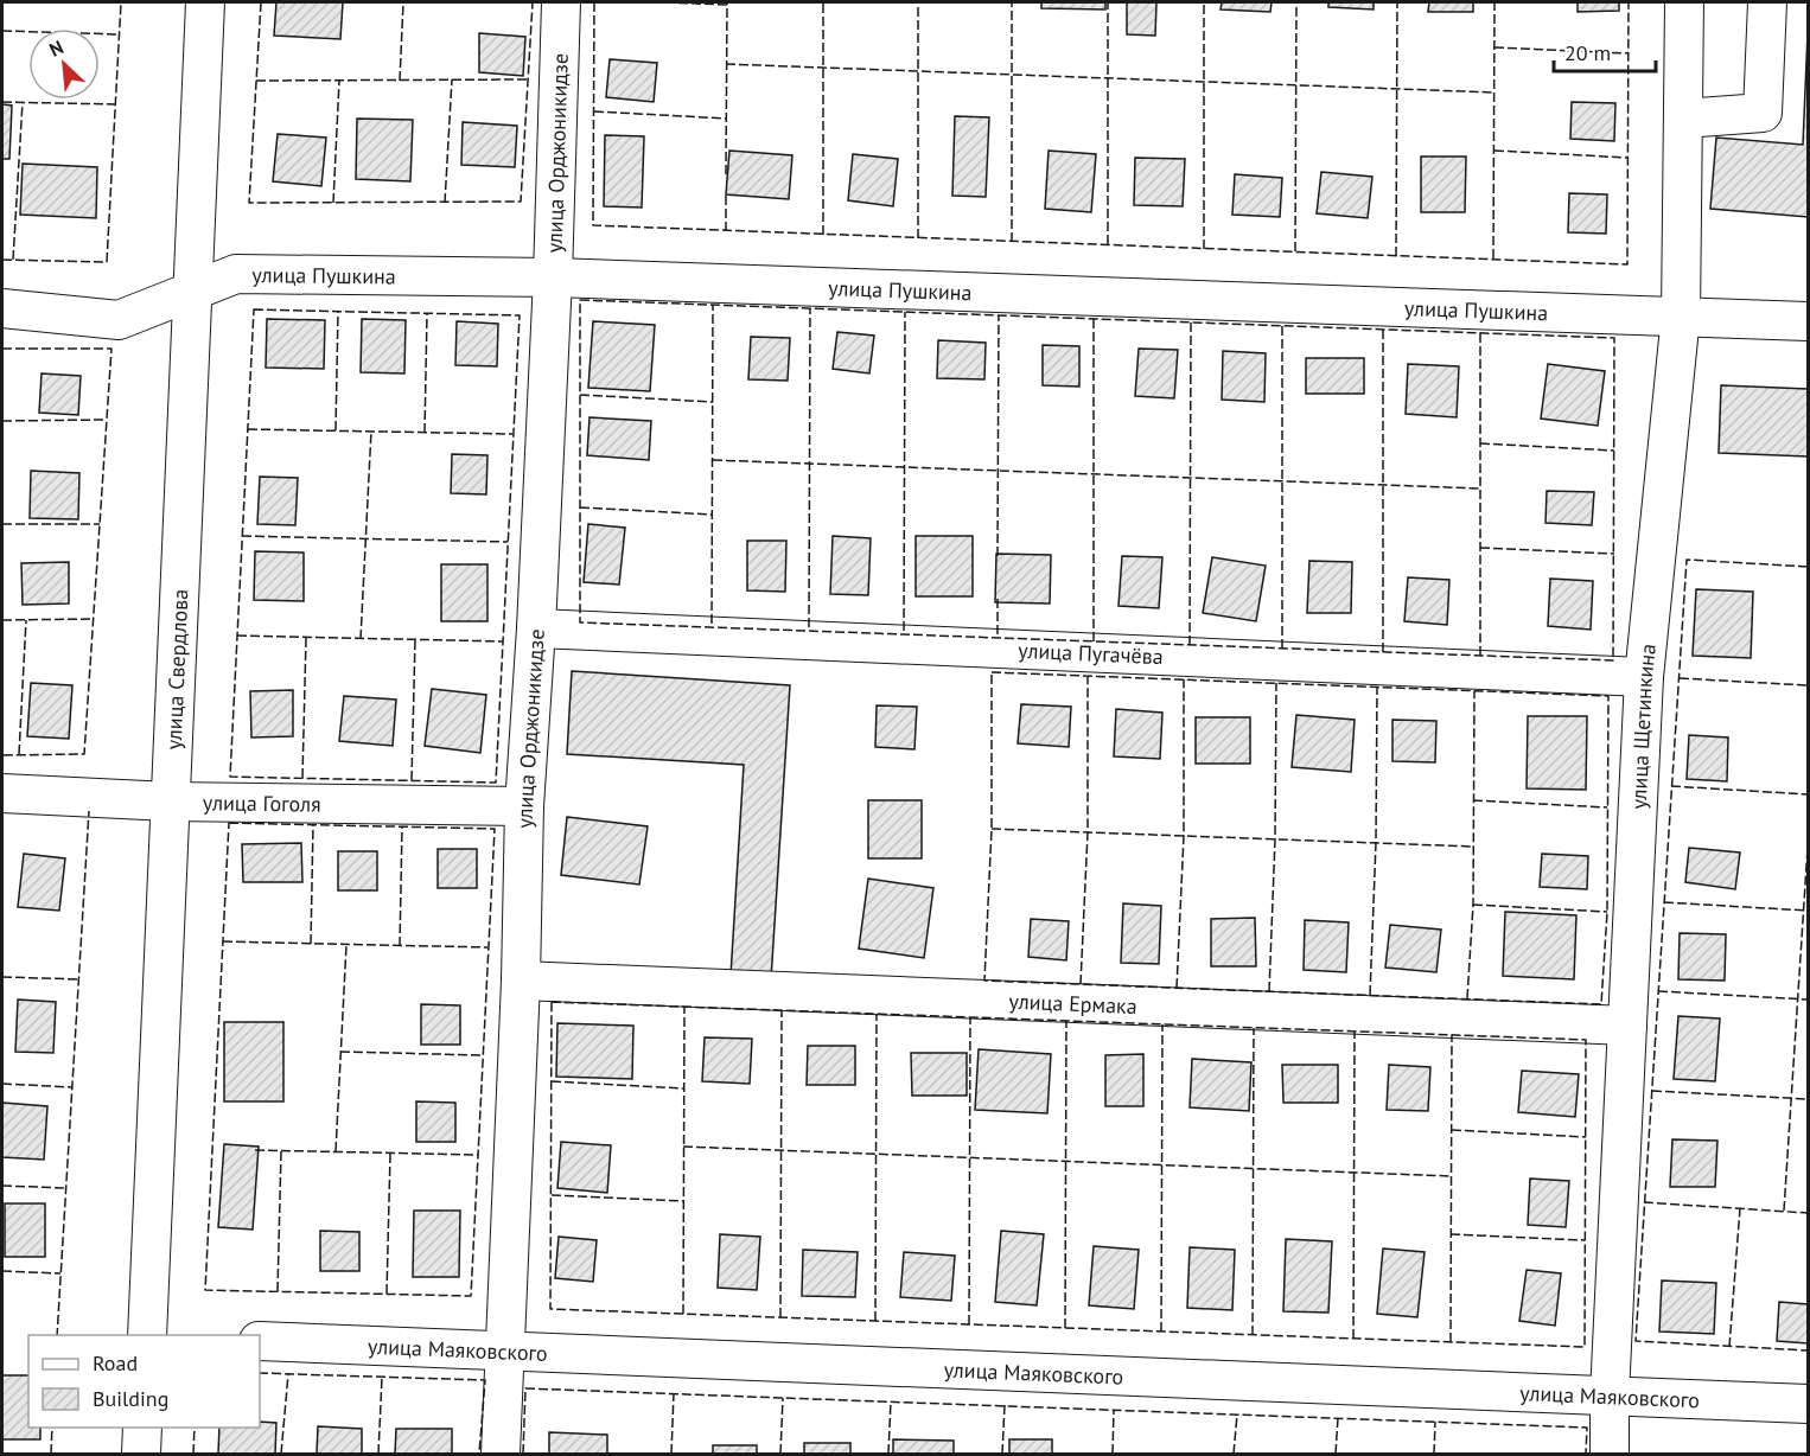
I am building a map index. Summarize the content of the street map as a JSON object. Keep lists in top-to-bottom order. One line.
{"streets":{"street":["улица Орджоникидзе","улица Пушкина","улица Пугачёва","улица Свердлова","улица Щетинкина","улица Гоголя","улица Ермака","улица Маяковского"]},"crossings":[["улица Орджоникидзе","улица Пушкина"],["улица Орджоникидзе","улица Пугачёва"],["улица Орджоникидзе","улица Гоголя"],["улица Орджоникидзе","улица Ермака"],["улица Орджоникидзе","улица Маяковского"],["улица Пушкина","улица Свердлова"],["улица Пушкина","улица Щетинкина"],["улица Пугачёва","улица Щетинкина"],["улица Свердлова","улица Гоголя"],["улица Щетинкина","улица Ермака"],["улица Щетинкина","улица Маяковского"]],"legend":["Road","Building"],"scale_bar":"20 m","north":"top left"}
